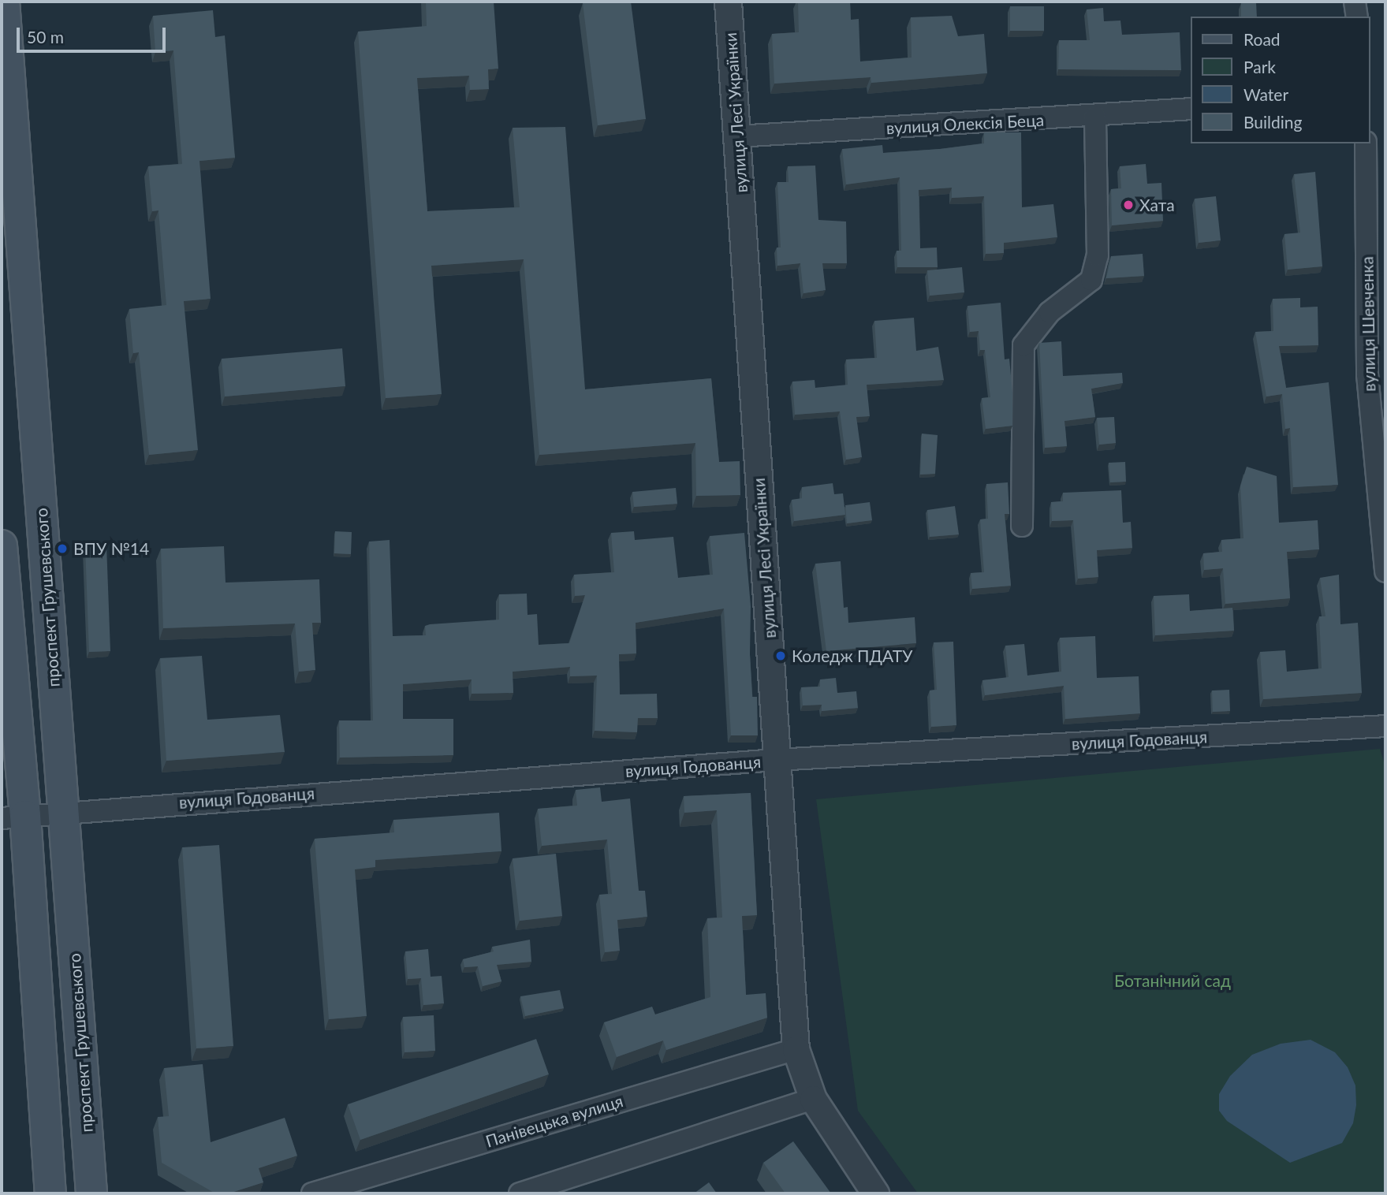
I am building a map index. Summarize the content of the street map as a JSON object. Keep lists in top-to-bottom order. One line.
{"streets":{"main road":["проспект Грушевського"],"street":["вулиця Лесі Українки","вулиця Олексія Беца","вулиця Шевченка","вулиця Годованця","Панівецька вулиця"]},"crossings":[["вулиця Лесі Українки","вулиця Олексія Беца"],["вулиця Лесі Українки","вулиця Годованця"],["вулиця Лесі Українки","Панівецька вулиця"],["проспект Грушевського","вулиця Годованця"]],"parks":["Ботанічний сад"],"places":["Хата","ВПУ №14","Коледж ПДАТУ"],"legend":["Road","Park","Water","Building"],"scale_bar":"50 m"}
